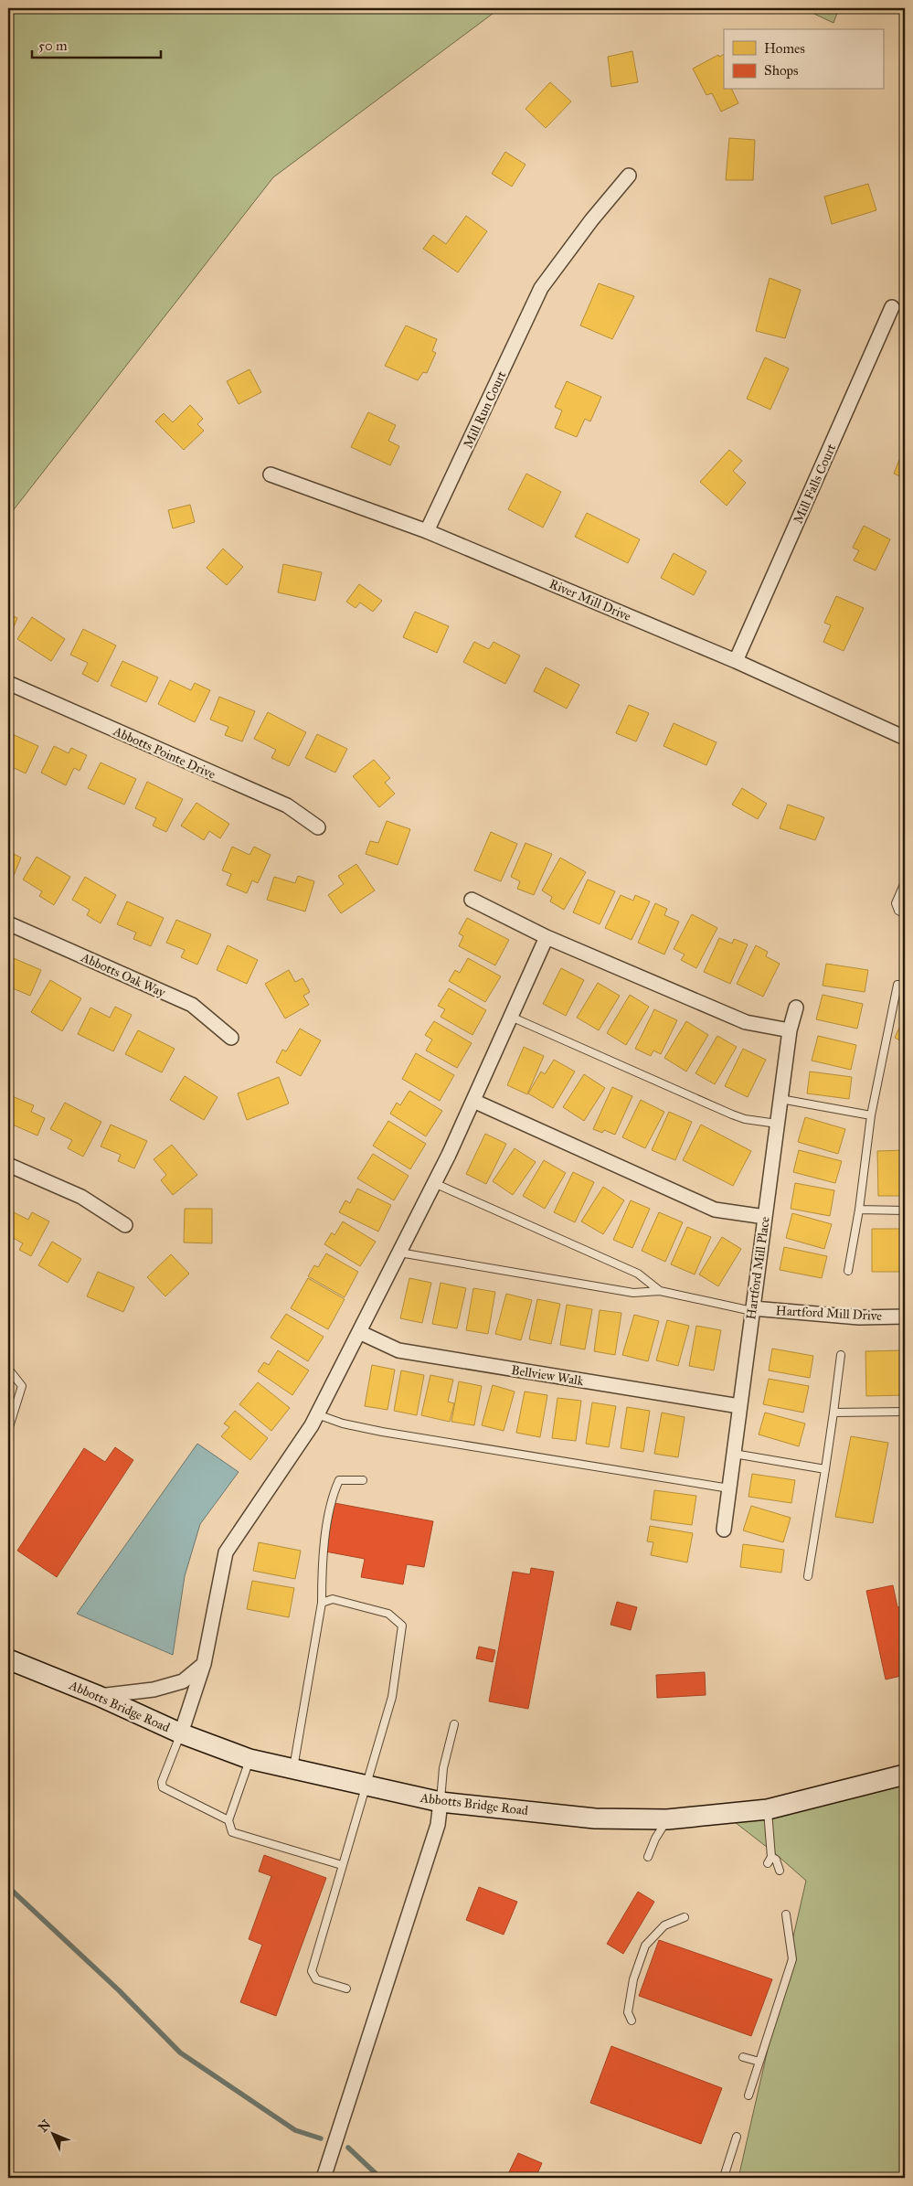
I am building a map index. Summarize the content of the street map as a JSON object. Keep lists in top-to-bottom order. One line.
{"streets":{"main road":["Abbotts Bridge Road"],"street":["Mill Run Court","Mill Falls Court","River Mill Drive","Abbotts Pointe Drive","Abbotts Oak Way","Hartford Mill Place","Hartford Mill Drive","Bellview Walk"]},"crossings":[["Mill Run Court","River Mill Drive"],["Mill Falls Court","River Mill Drive"],["Hartford Mill Place","Hartford Mill Drive"],["Hartford Mill Place","Bellview Walk"]],"legend":["Homes","Shops"],"scale_bar":"50 m","north":"top left"}
